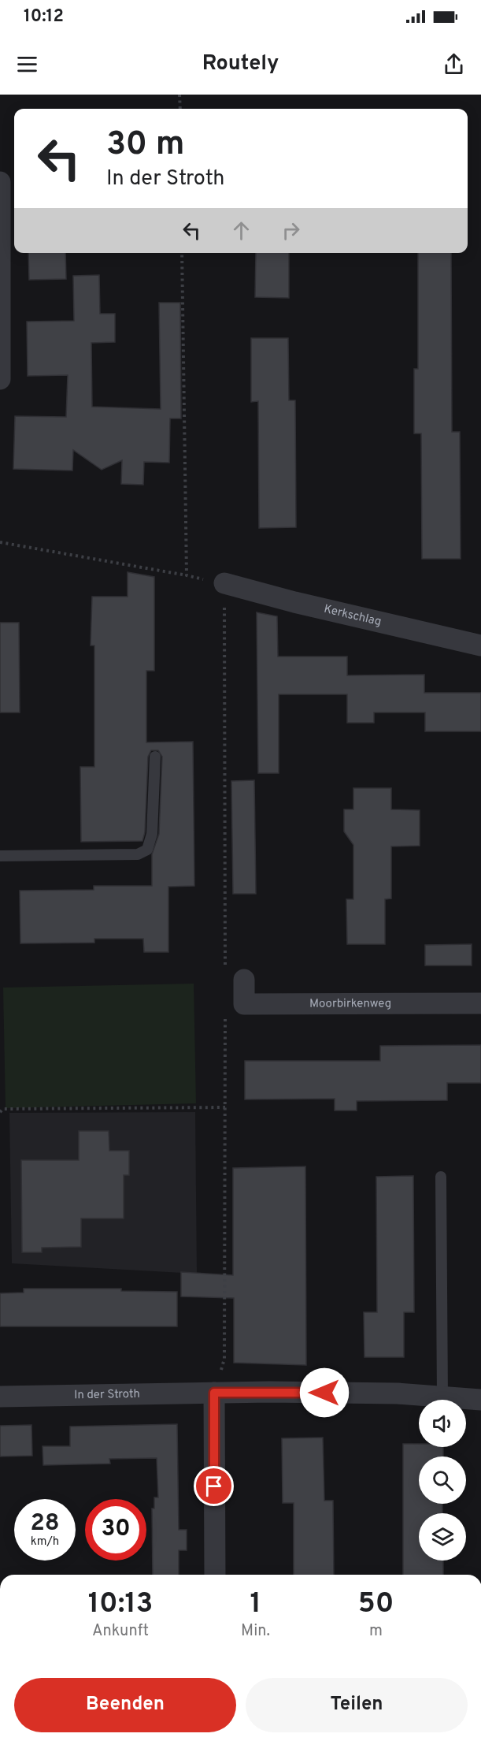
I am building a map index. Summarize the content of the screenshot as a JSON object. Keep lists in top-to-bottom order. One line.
{"streets":{"street":["Kerkschlag","Moorbirkenweg","In der Stroth"]},"page":{"status":"10:12","header":"Routely","turn":["30 m","In der Stroth"],"speed":"28 km/h","limit":"30","eta":["10:13","Ankunft","1","Min.","50","m"],"buttons":["Beenden","Teilen"]}}
